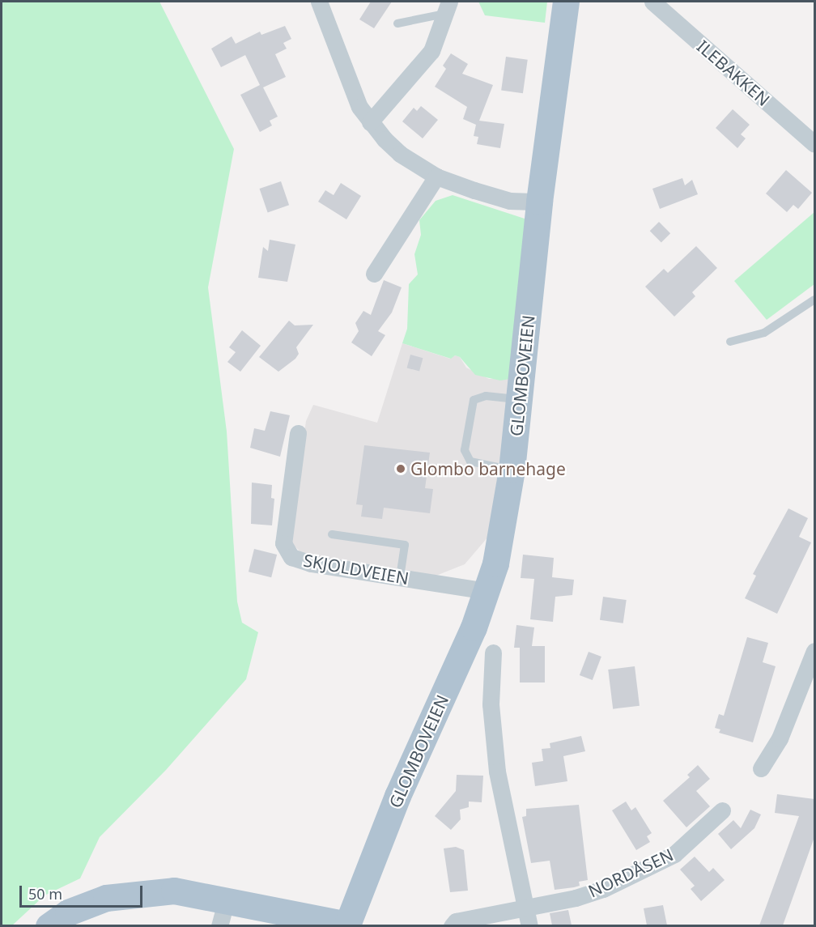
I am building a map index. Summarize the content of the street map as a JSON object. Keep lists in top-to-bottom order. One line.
{"streets":{"main road":["GLOMBOVEIEN"],"street":["ILEBAKKEN","SKJOLDVEIEN","NORDÅSEN"]},"crossings":[["GLOMBOVEIEN","SKJOLDVEIEN"]],"places":["Glombo barnehage"],"scale_bar":"50 m"}
